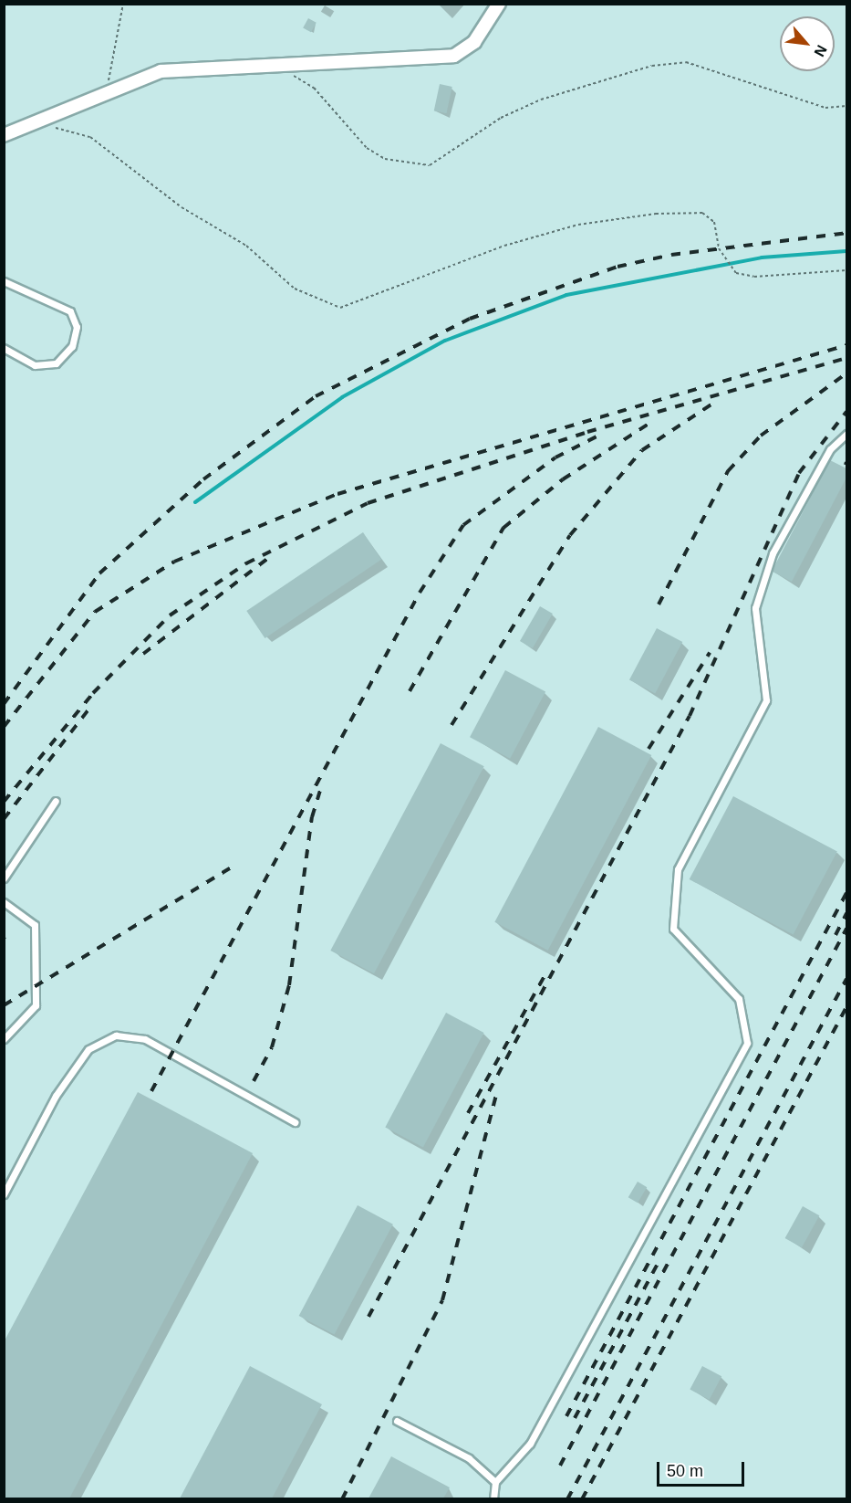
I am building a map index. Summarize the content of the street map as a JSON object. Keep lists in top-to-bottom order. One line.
{"scale_bar":"50 m","north":"bottom right"}
